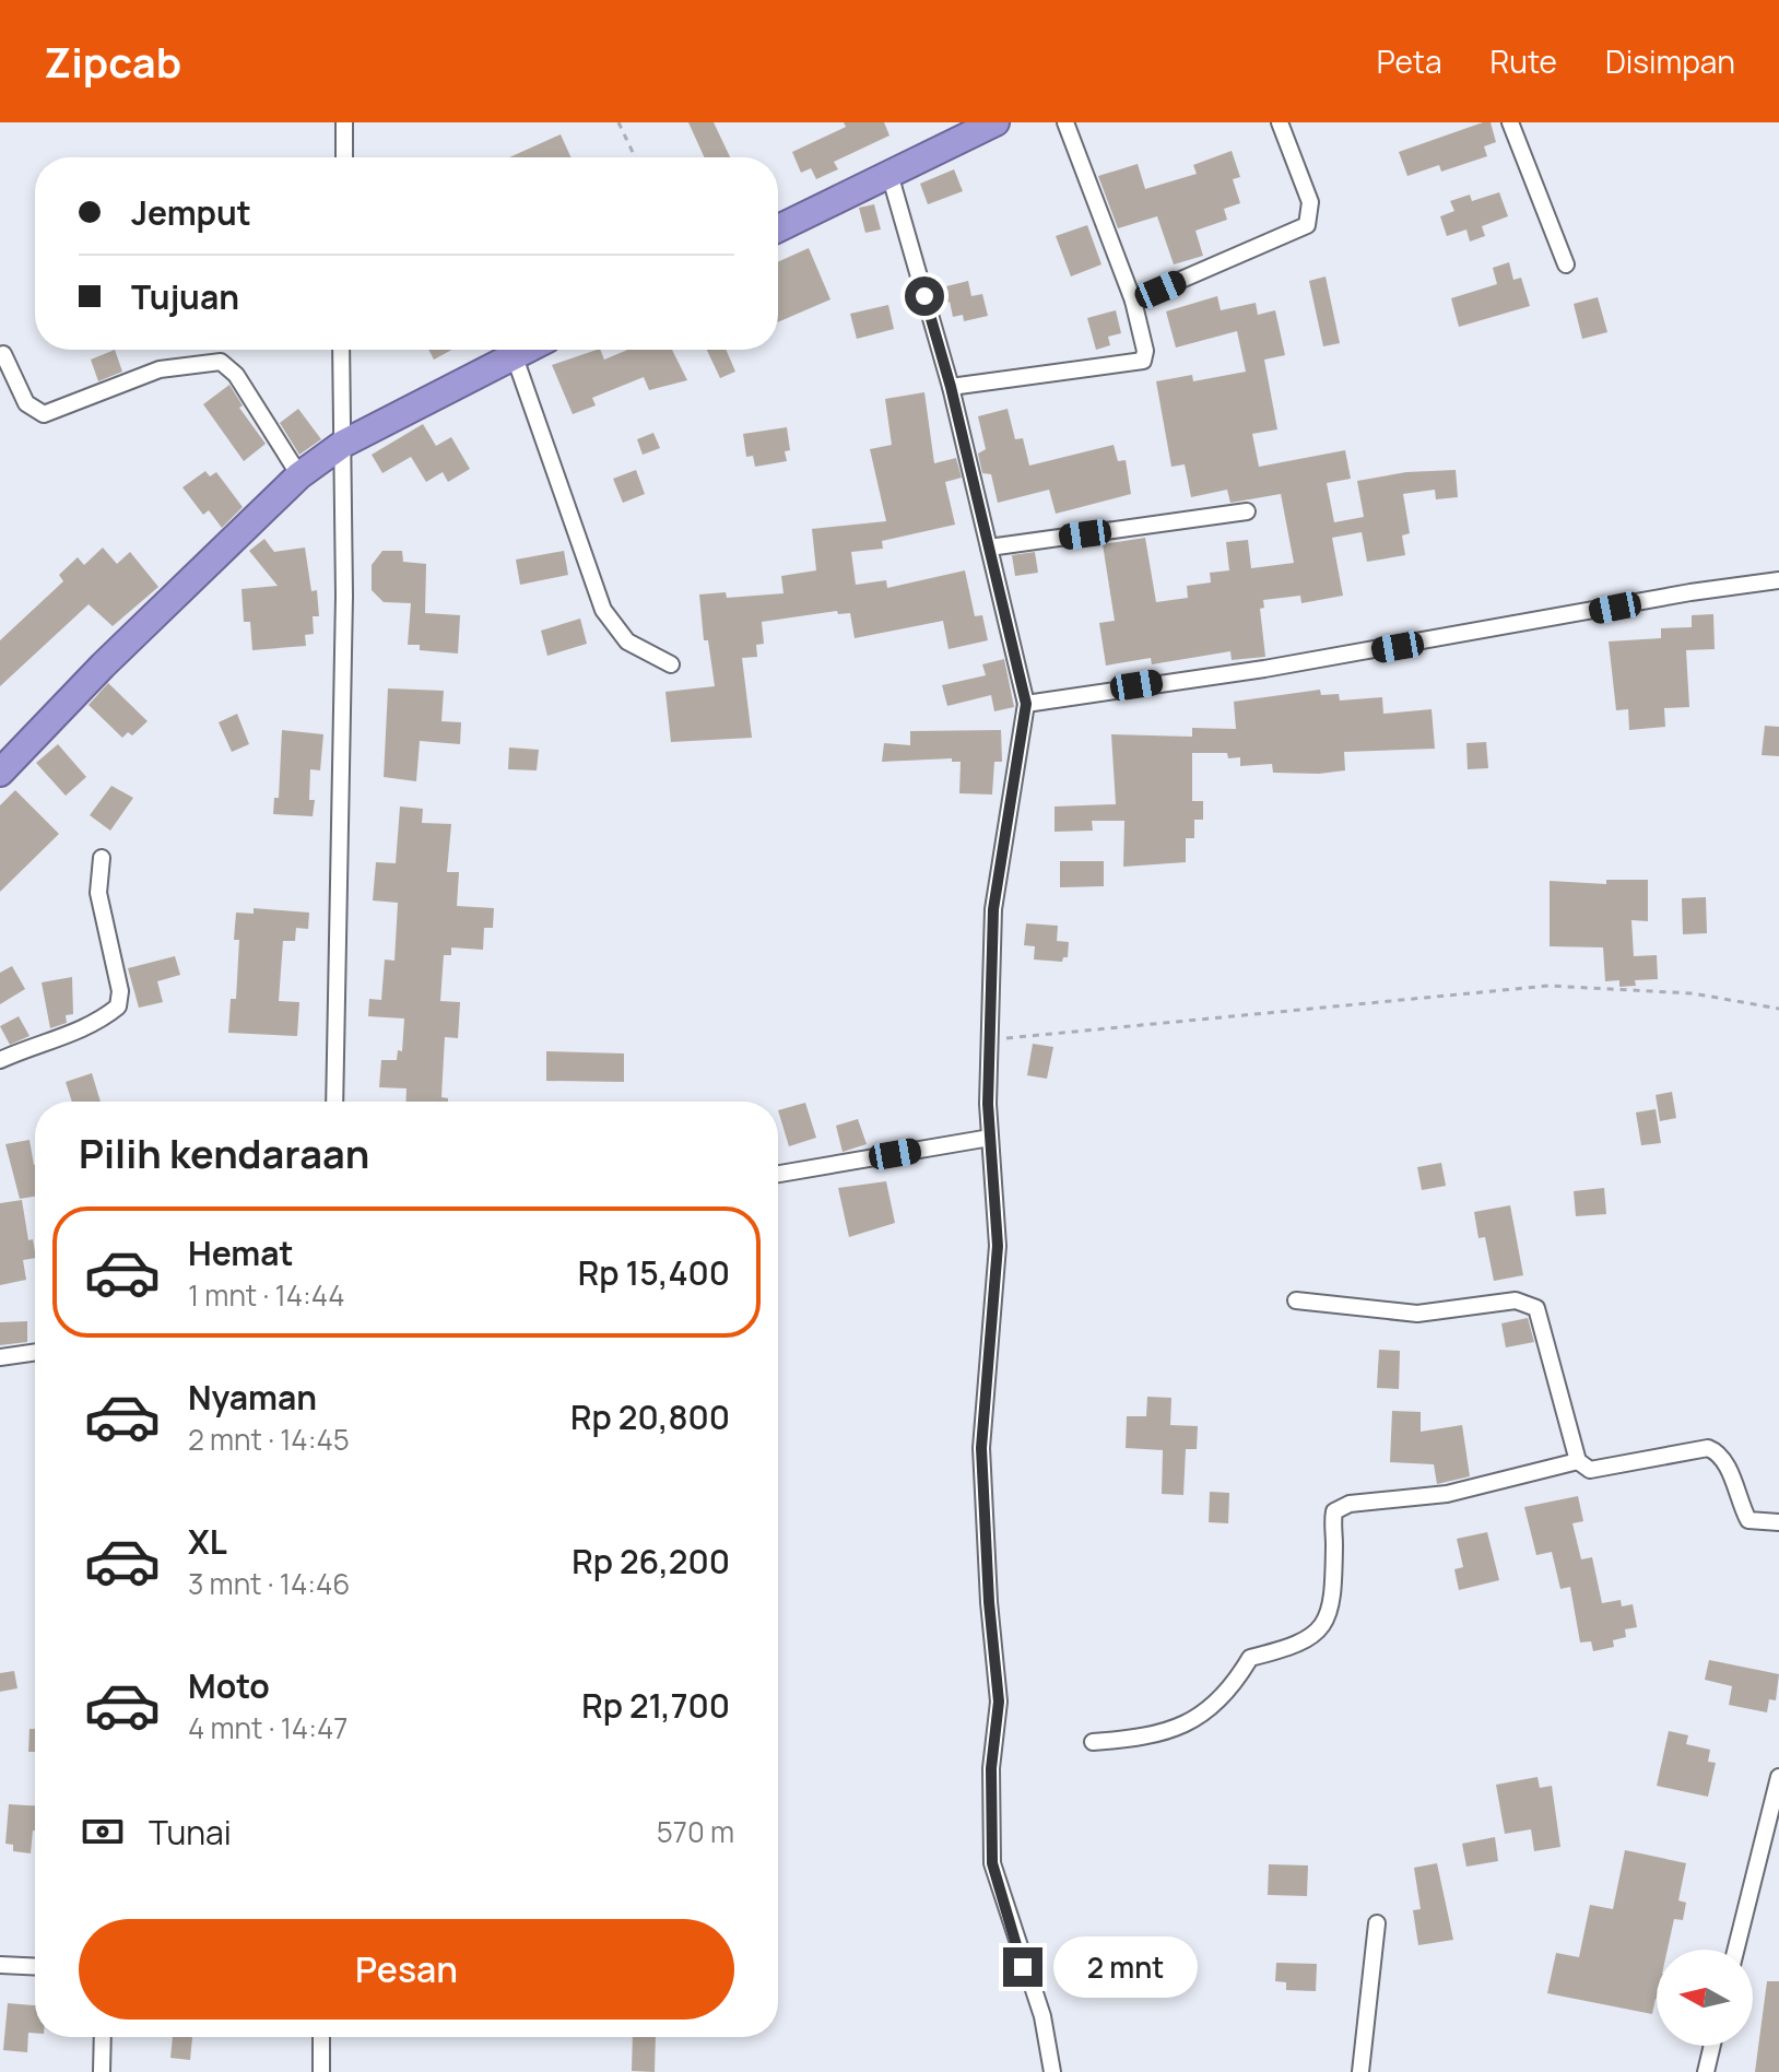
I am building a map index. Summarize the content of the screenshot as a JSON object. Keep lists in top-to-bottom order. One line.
{"north":"left","page":{"header":"Zipcab","nav":["Peta","Rute","Disimpan"],"banner":["Jemput","Tujuan"],"heading":"Pilih kendaraan","list":[{"name":"Hemat","note":"1 mnt · 14:44","value":"Rp 15,400"},{"name":"Nyaman","note":"2 mnt · 14:45","value":"Rp 20,800"},{"name":"XL","note":"3 mnt · 14:46","value":"Rp 26,200"},{"name":"Moto","note":"4 mnt · 14:47","value":"Rp 21,700"}],"pay":["Tunai","570 m"],"buttons":"Pesan","bubble":"2 mnt"}}
